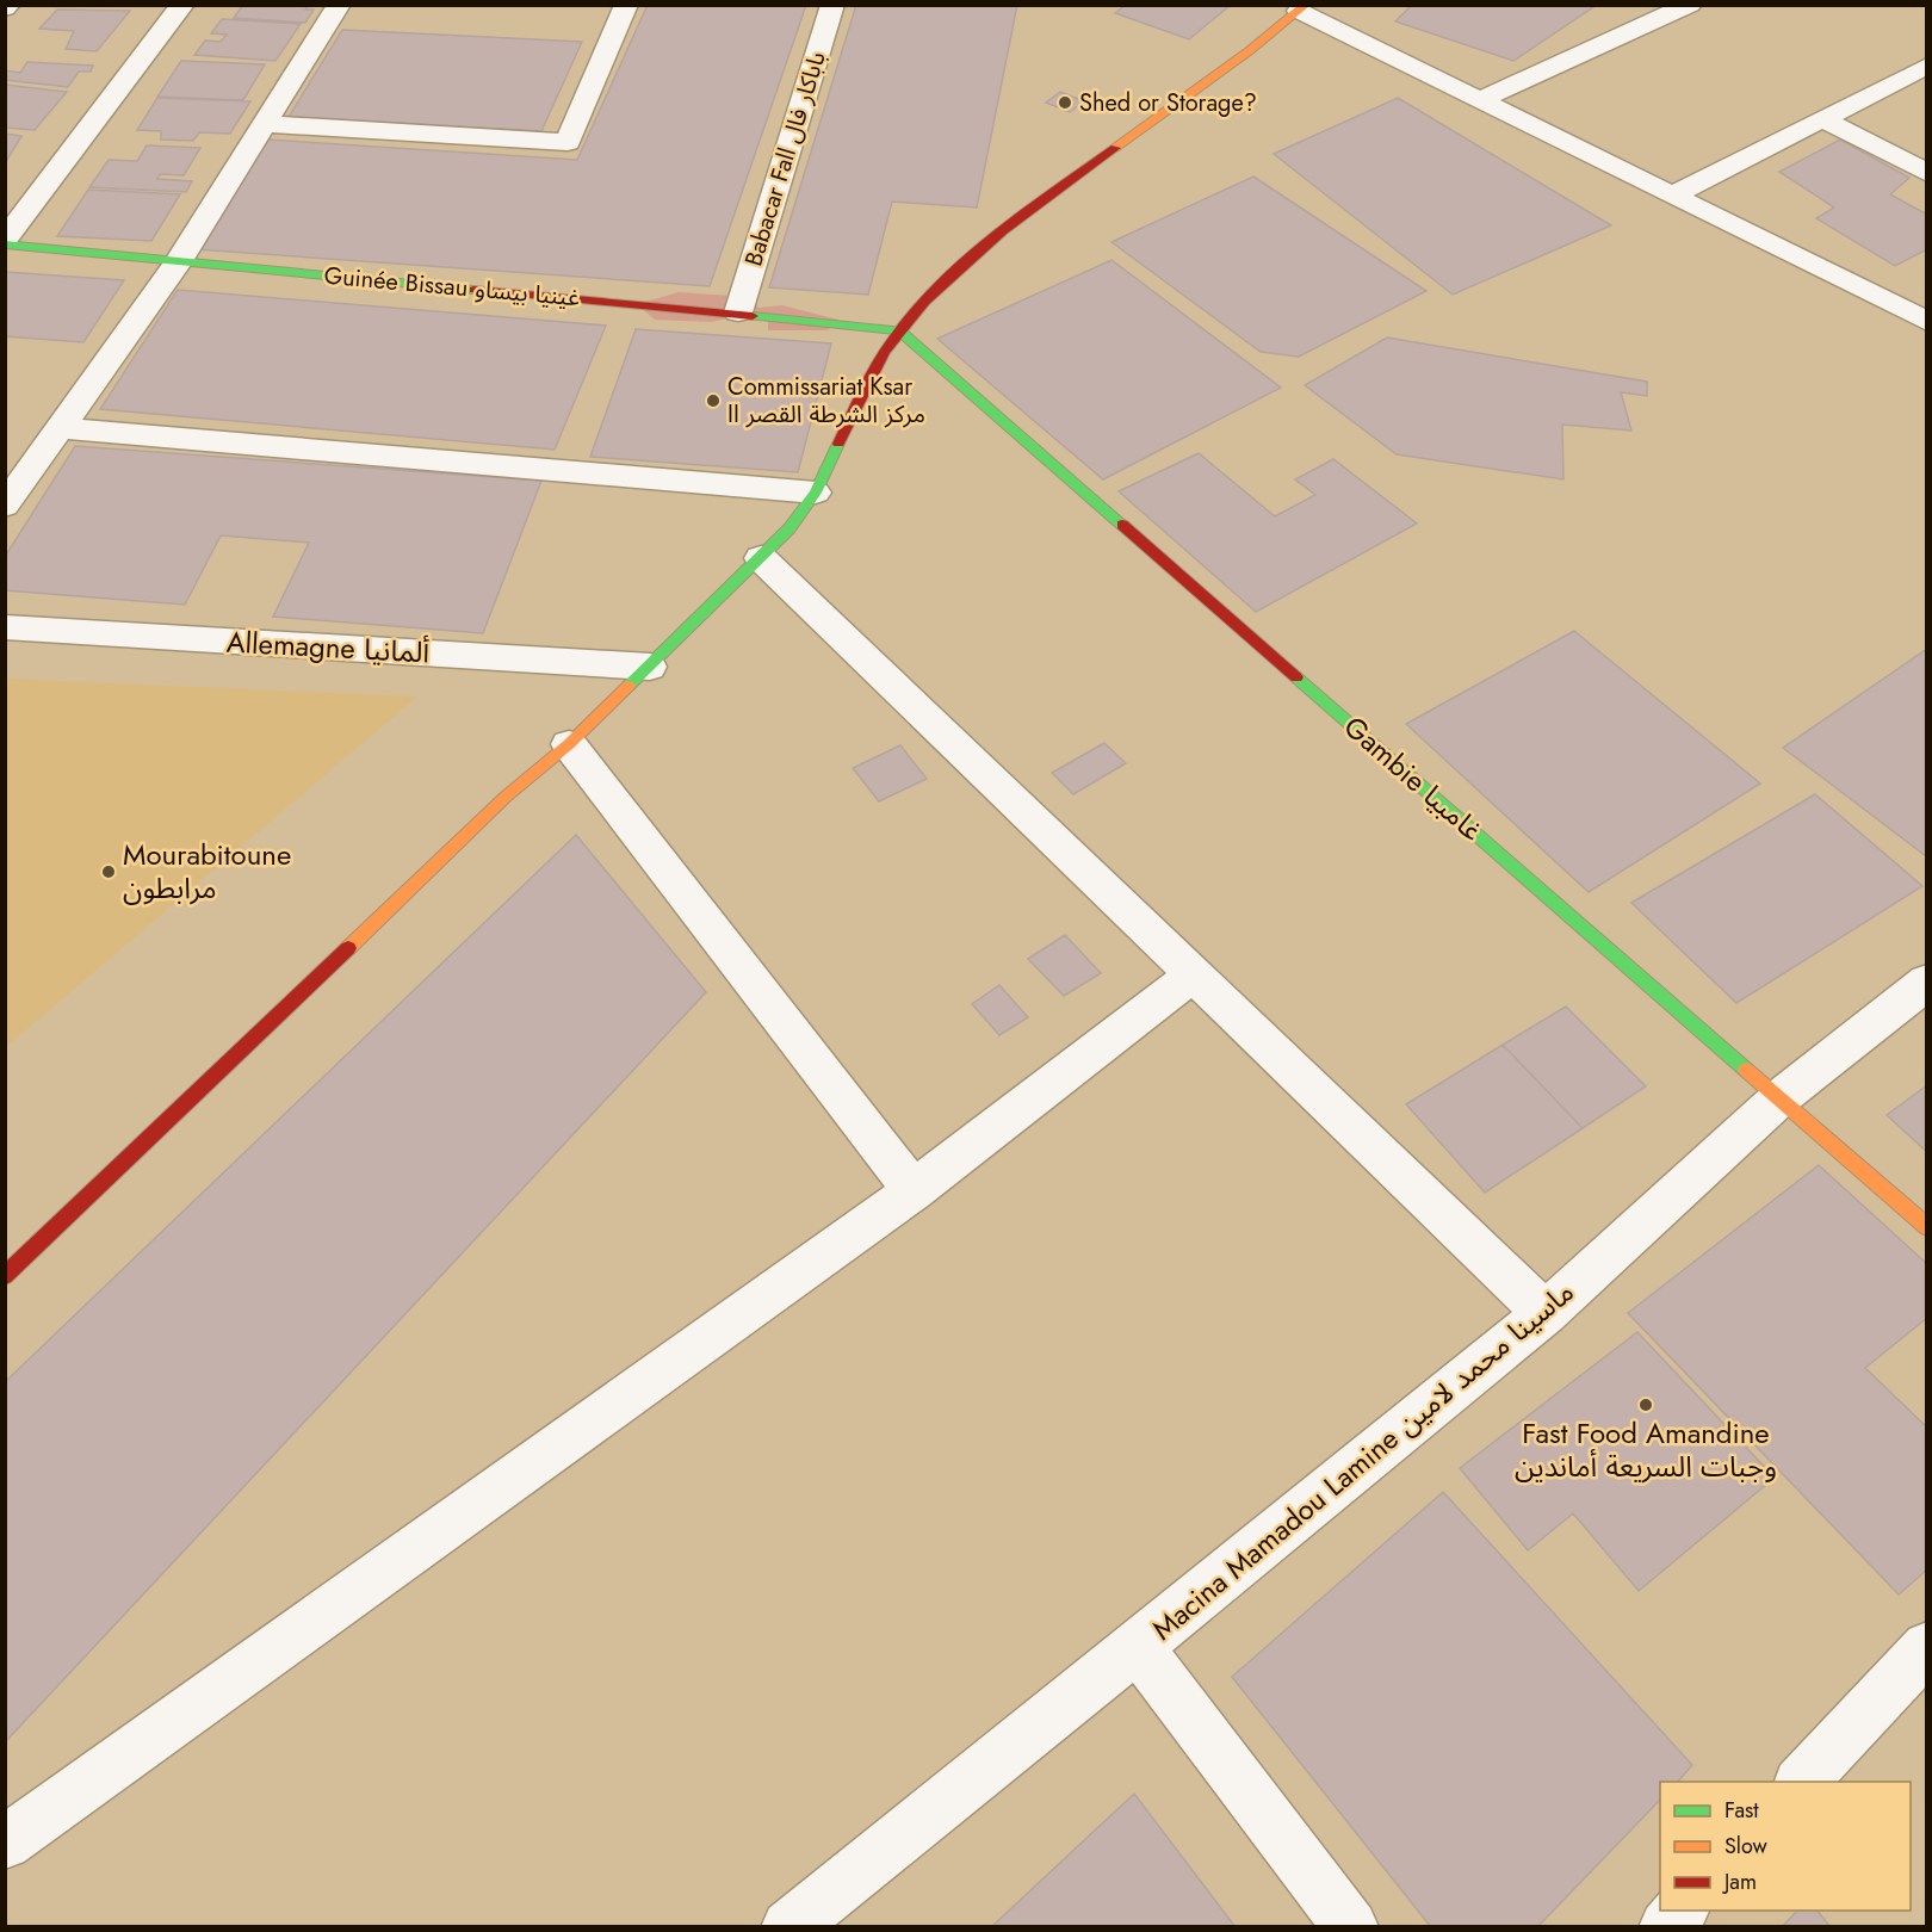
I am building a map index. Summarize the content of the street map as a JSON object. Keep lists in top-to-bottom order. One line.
{"streets":{"street":["Babacar Fall باباكار فال","Guinée Bissau غينيا بيساو","Allemagne ألمانيا","Gambie غامبيا","Macina Mamadou Lamine ماسينا محمد لامين"]},"crossings":[["Babacar Fall باباكار فال","Guinée Bissau غينيا بيساو"],["Guinée Bissau غينيا بيساو","Gambie غامبيا"],["Gambie غامبيا","Macina Mamadou Lamine ماسينا محمد لامين"]],"places":["Shed or Storage?","Commissariat Ksar II مركز الشرطة القصر","Mourabitoune مرابطون","Fast Food Amandine وجبات السريعة أماندين"],"legend":["Fast","Slow","Jam"]}
